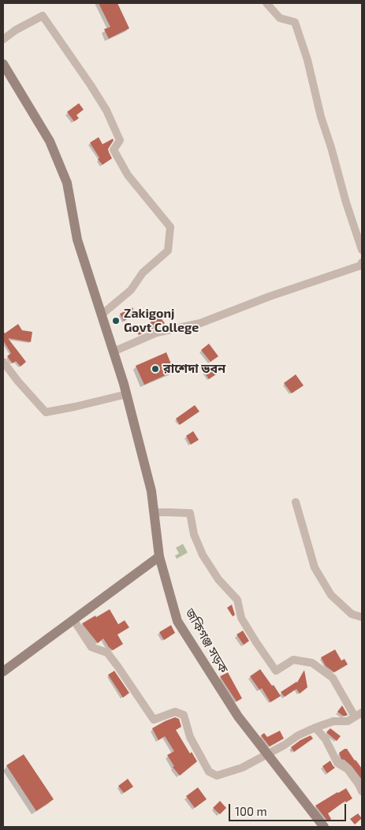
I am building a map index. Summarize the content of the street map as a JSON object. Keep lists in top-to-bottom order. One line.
{"streets":{"street":["জকিগঞ্জ সড়ক"]},"places":["Zakigonj Govt College","রাশেদা ভবন"],"scale_bar":"100 m"}
